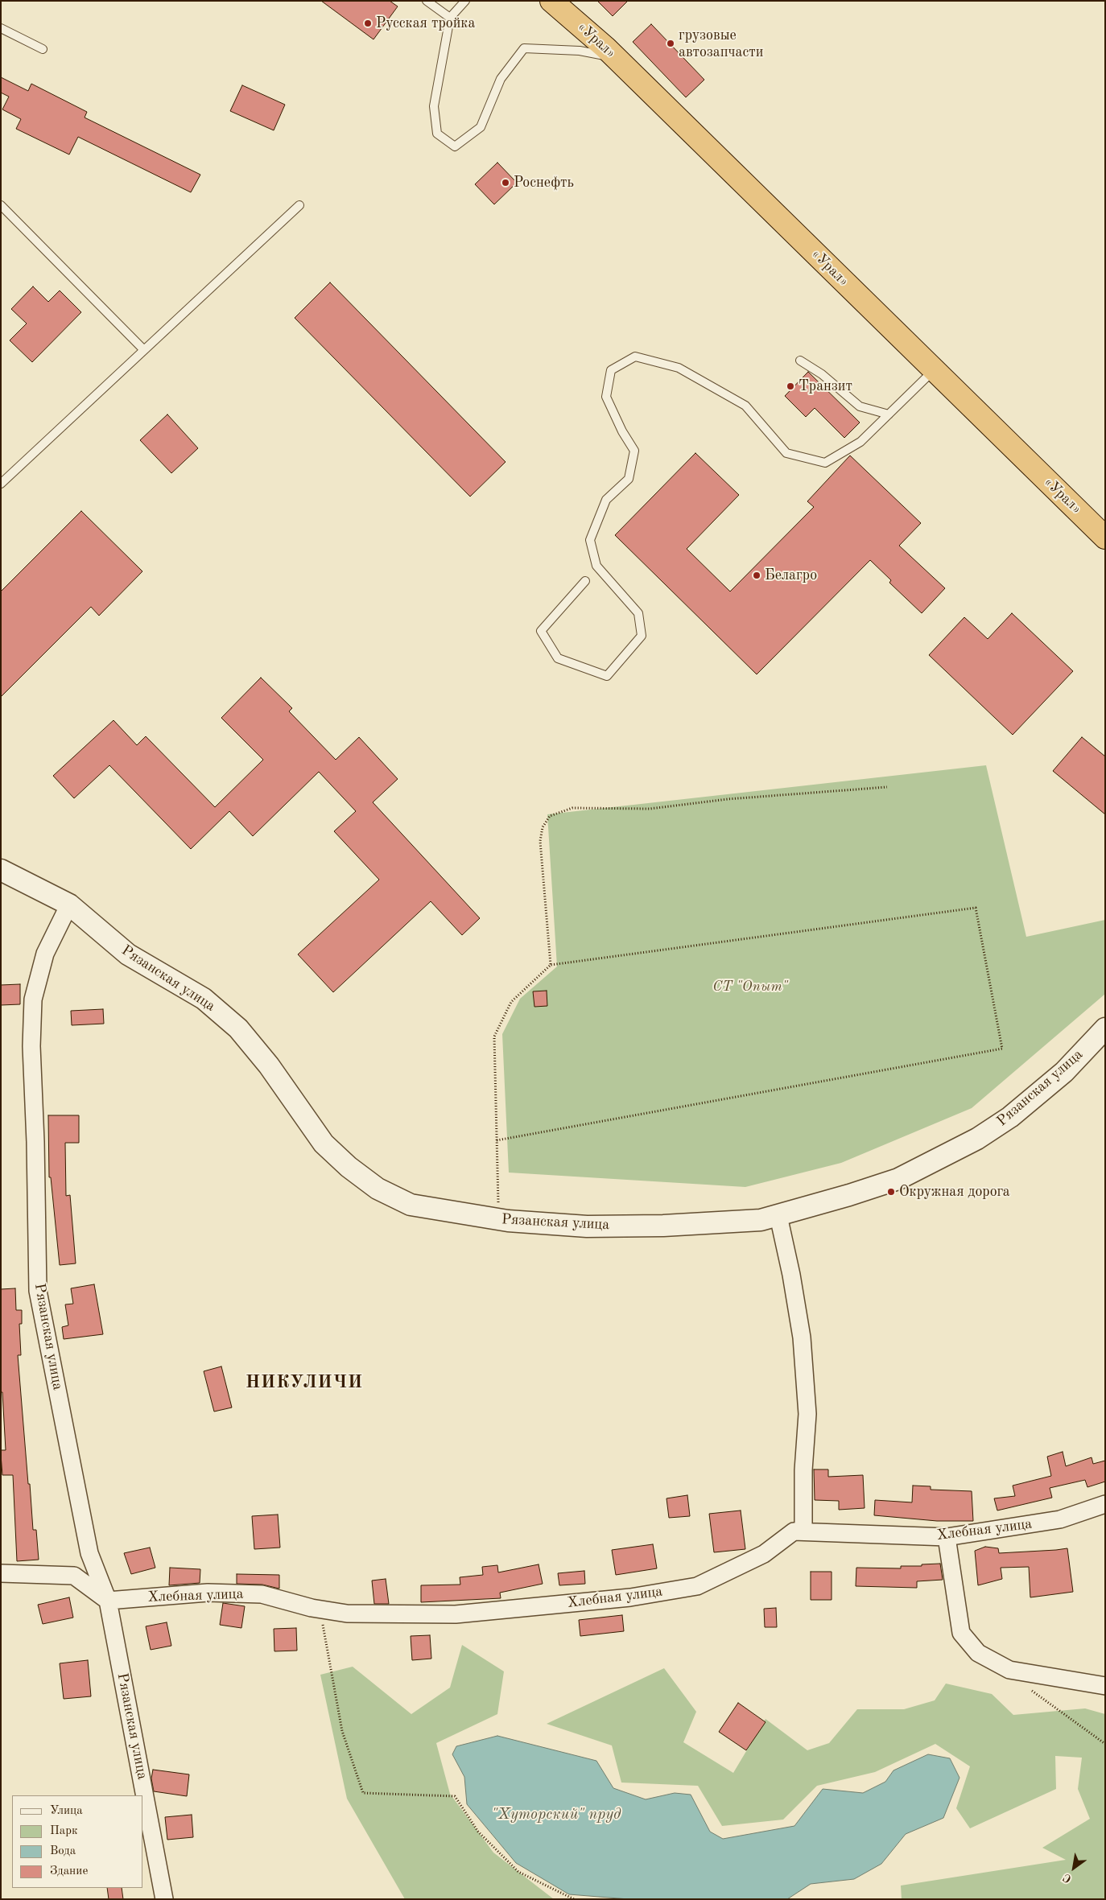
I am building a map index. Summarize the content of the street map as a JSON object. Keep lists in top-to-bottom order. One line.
{"streets":{"highway":["«Урал»"],"street":["Рязанская улица","Хлебная улица"]},"crossings":[["Рязанская улица","Хлебная улица"]],"districts":["НИКУЛИЧИ"],"water":["\"Хуторский\" пруд"],"parks":["СТ \"Опыт\""],"places":["Русская тройка","грузовые автозапчасти","Роснефть","Транзит","Белагро","Окружная дорога"],"legend":["Улица","Парк","Вода","Здание"],"north":"bottom left"}
